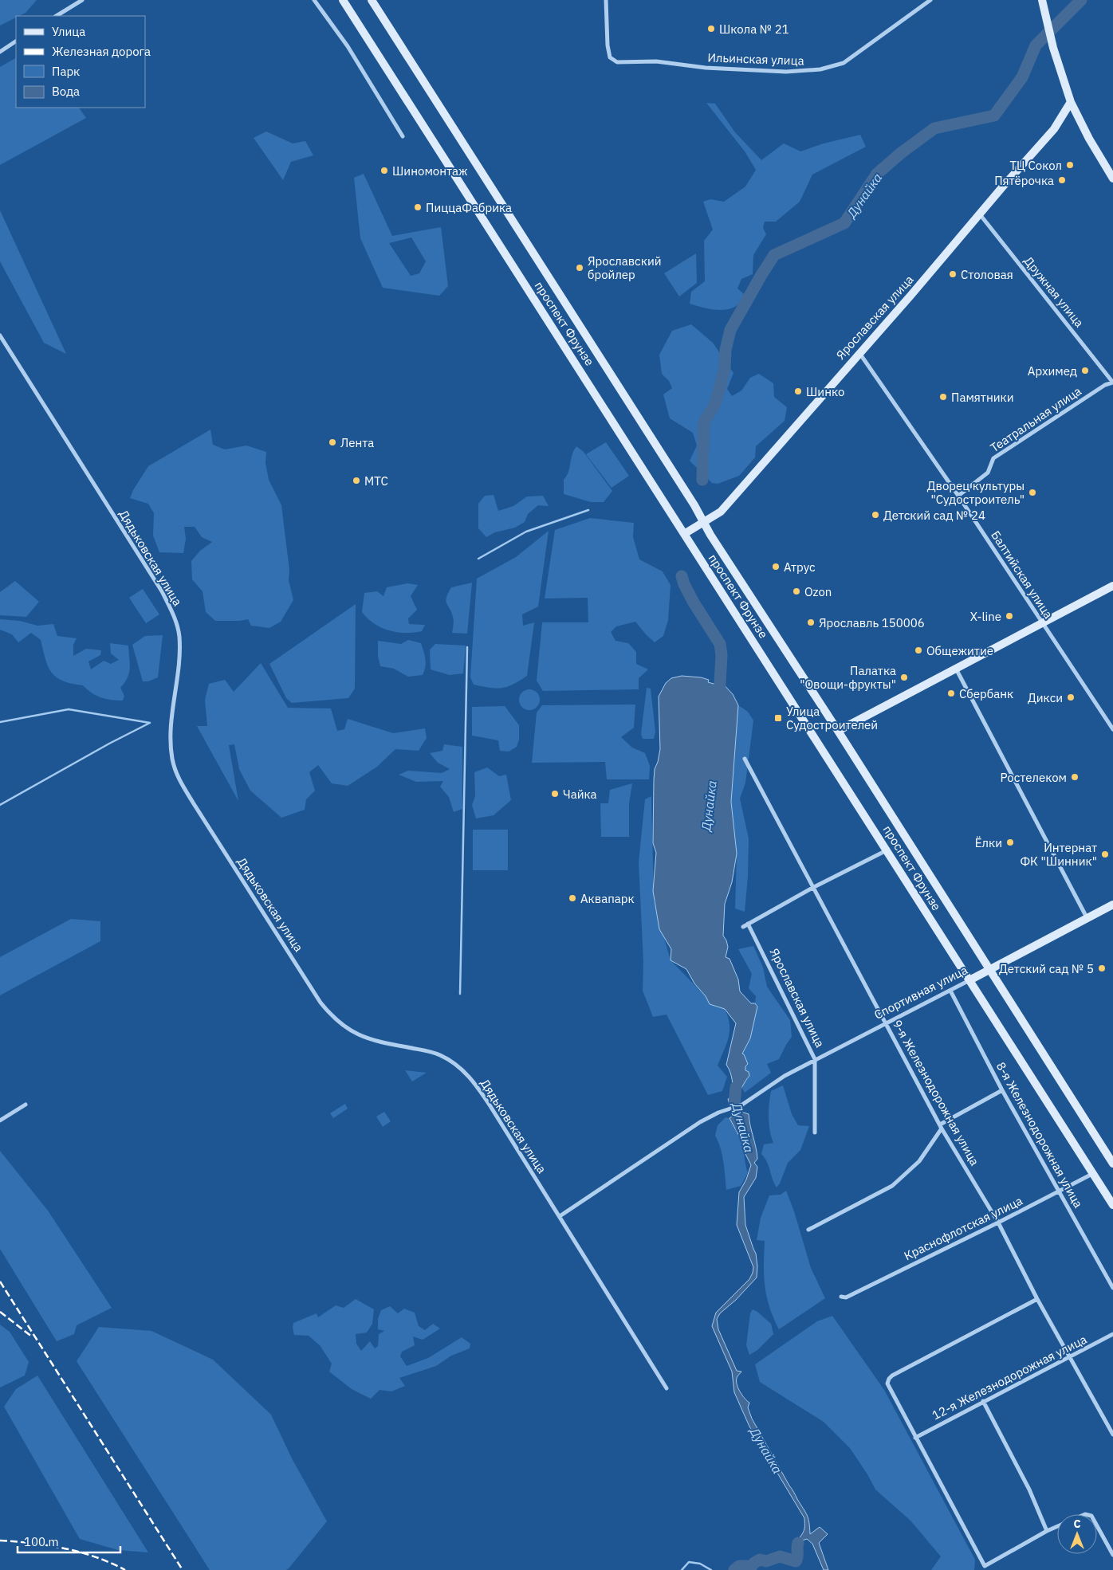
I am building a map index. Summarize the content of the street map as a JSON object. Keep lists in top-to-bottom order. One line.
{"streets":{"main road":["Ярославская улица","проспект Фрунзе","Спортивная улица"],"street":["Ильинская улица","Дружная улица","Театральная улица","Дядьковская улица","Балтийская улица","9-я Железнодорожная улица","8-я Железнодорожная улица","Краснофлотская улица","12-я Железнодорожная улица"]},"crossings":[["Дружная улица","Ярославская улица"],["Дружная улица","Театральная улица"],["Ярославская улица","проспект Фрунзе"],["Ярославская улица","Балтийская улица"],["Ярославская улица","Спортивная улица"],["проспект Фрунзе","Спортивная улица"],["проспект Фрунзе","Краснофлотская улица"],["Театральная улица","Балтийская улица"],["Дядьковская улица","Спортивная улица"],["Спортивная улица","9-я Железнодорожная улица"],["Спортивная улица","8-я Железнодорожная улица"],["9-я Железнодорожная улица","Краснофлотская улица"],["9-я Железнодорожная улица","12-я Железнодорожная улица"],["8-я Железнодорожная улица","Краснофлотская улица"]],"water":["Дунайка"],"places":{"other":["Школа № 21","ТЦ Сокол","Шиномонтаж","Пятёрочка","ПиццаФабрика","Ярославский бройлер","Столовая","Архимед","Шинко","Памятники","Лента","МТС","Дворец культуры \"Судостроитель\"","Детский сад № 24","Атрус","Ozon","X-line","Ярославль 150006","Общежитие","Палатка \"Овощи-фрукты\"","Сбербанк","Дикси","Ростелеком","Чайка","Ёлки","Интернат ФК \"Шинник\"","Аквапарк","Детский сад № 5"],"transit":["Улица Судостроителей"]},"legend":["Улица","Железная дорога","Парк","Вода"],"scale_bar":"100 m","north":"top"}
